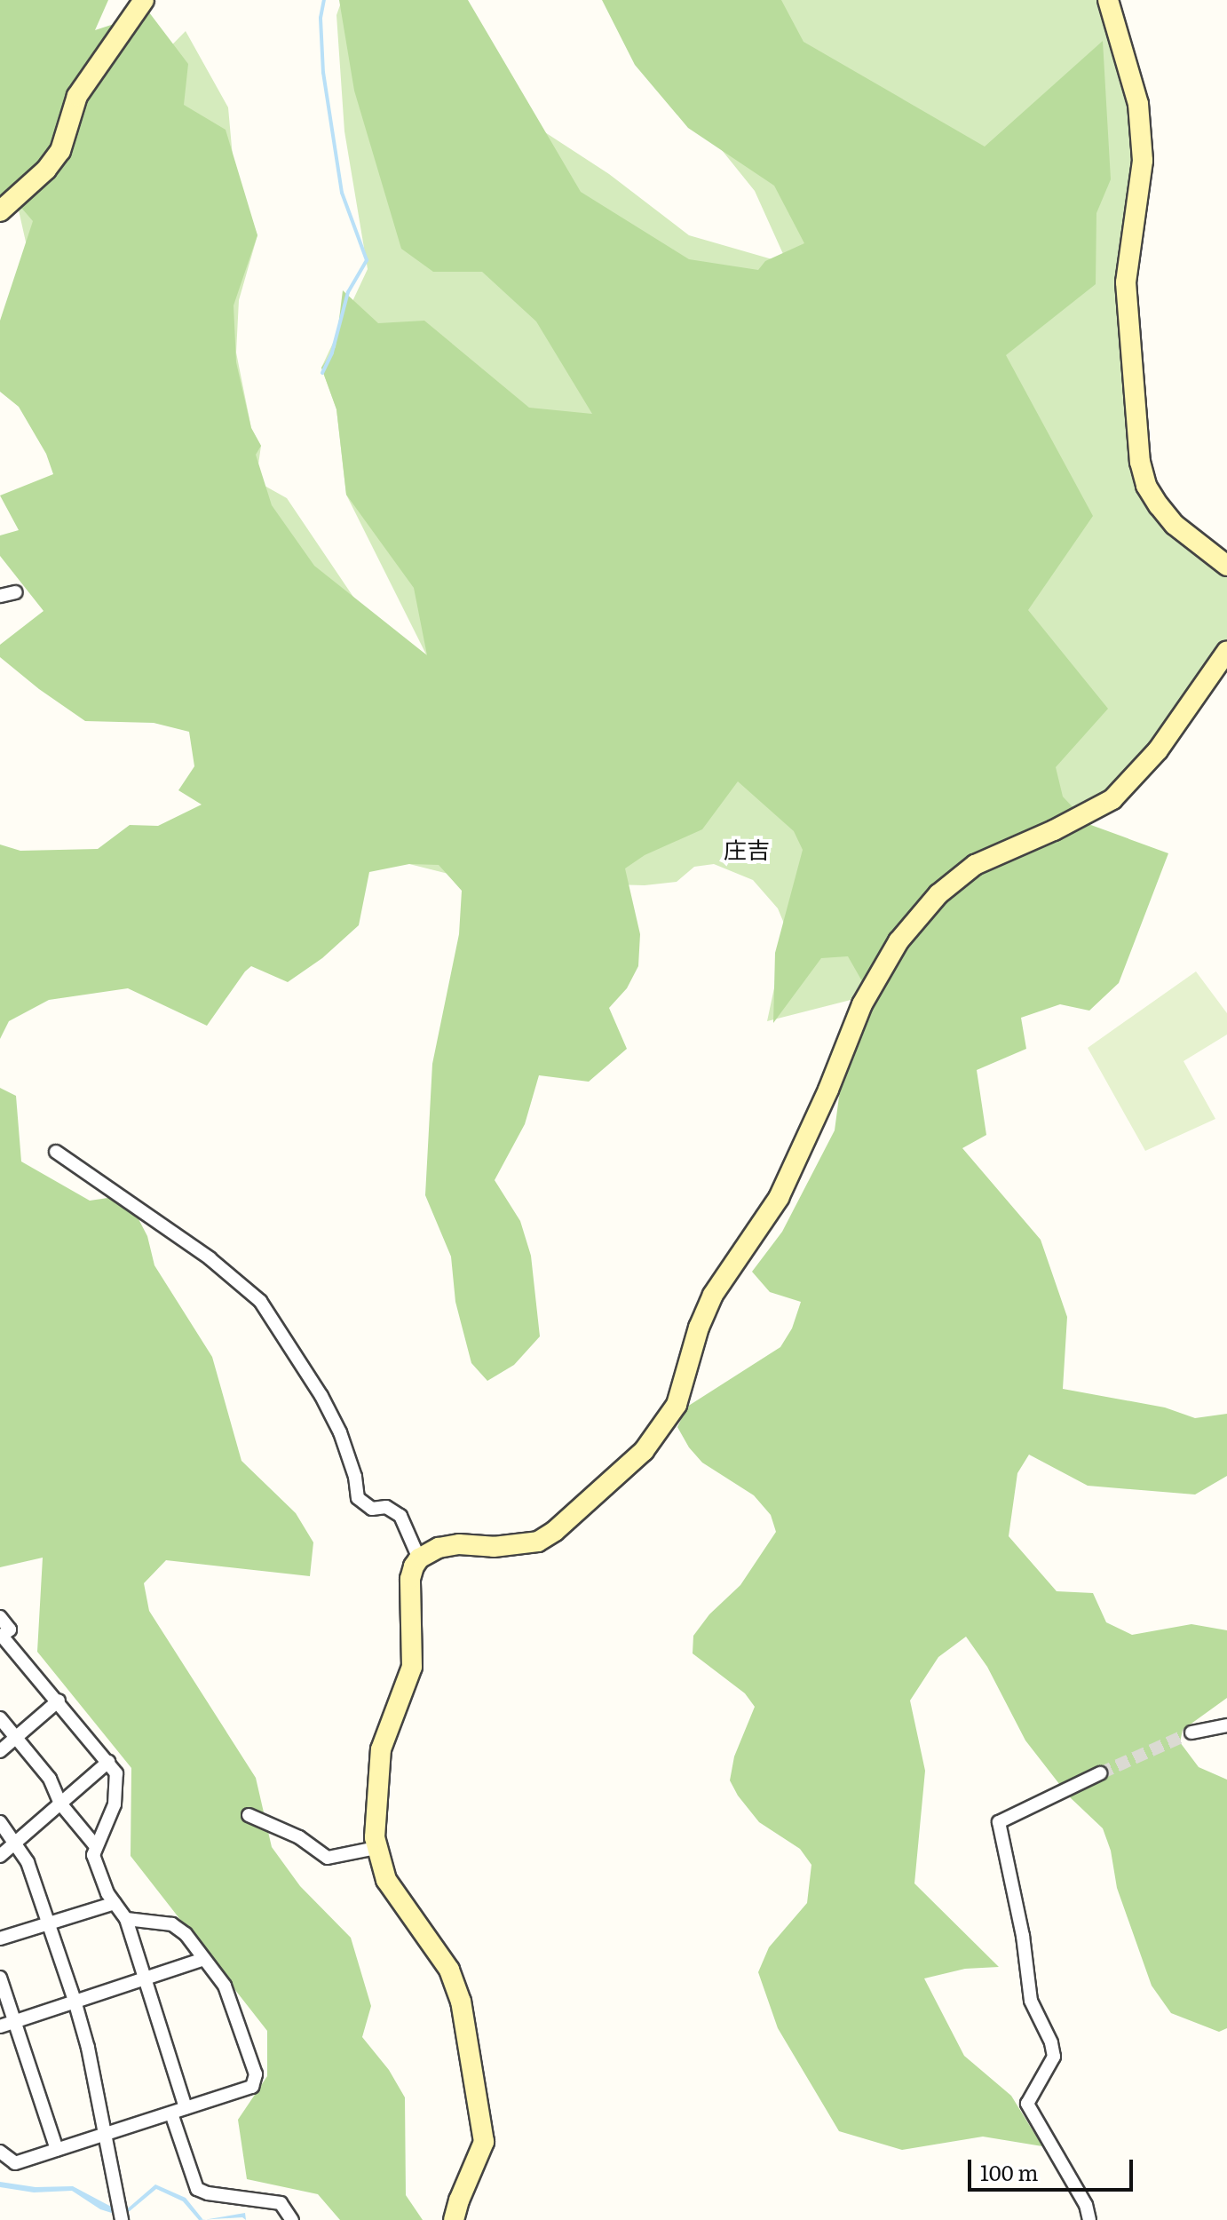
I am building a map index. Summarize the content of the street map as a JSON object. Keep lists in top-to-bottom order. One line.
{"districts":["庄吉"],"scale_bar":"100 m"}
